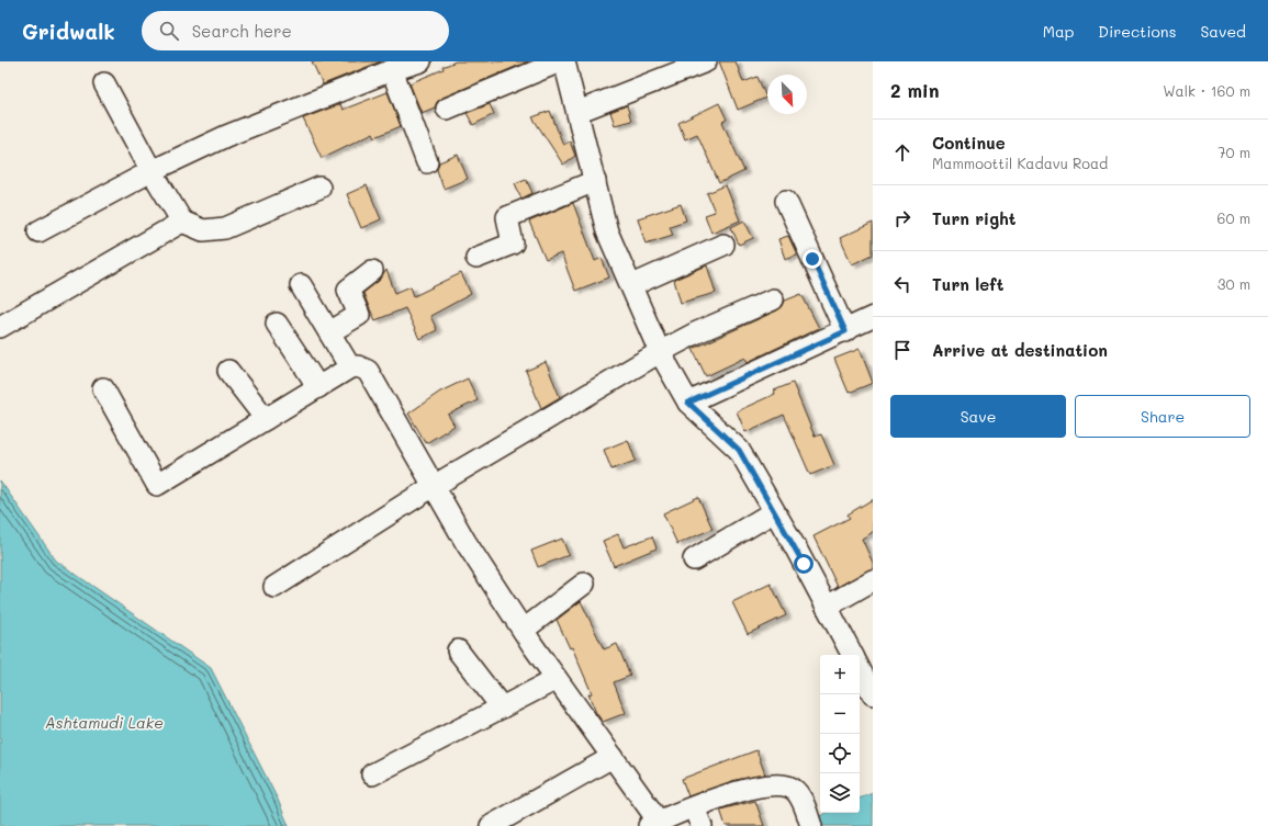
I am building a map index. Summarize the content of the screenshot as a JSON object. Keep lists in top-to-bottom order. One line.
{"water":["Ashtamudi Lake"],"north":"bottom right","page":{"header":"Gridwalk","search":"Search here","nav":["Map","Directions","Saved"],"heading":["2 min","Walk · 160 m"],"list":[["Continue","Mammoottil Kadavu Road","70 m"],["Turn right","60 m"],["Turn left","30 m"],"Arrive at destination"],"buttons":["Save","Share"],"map_buttons":["+","−"]}}
